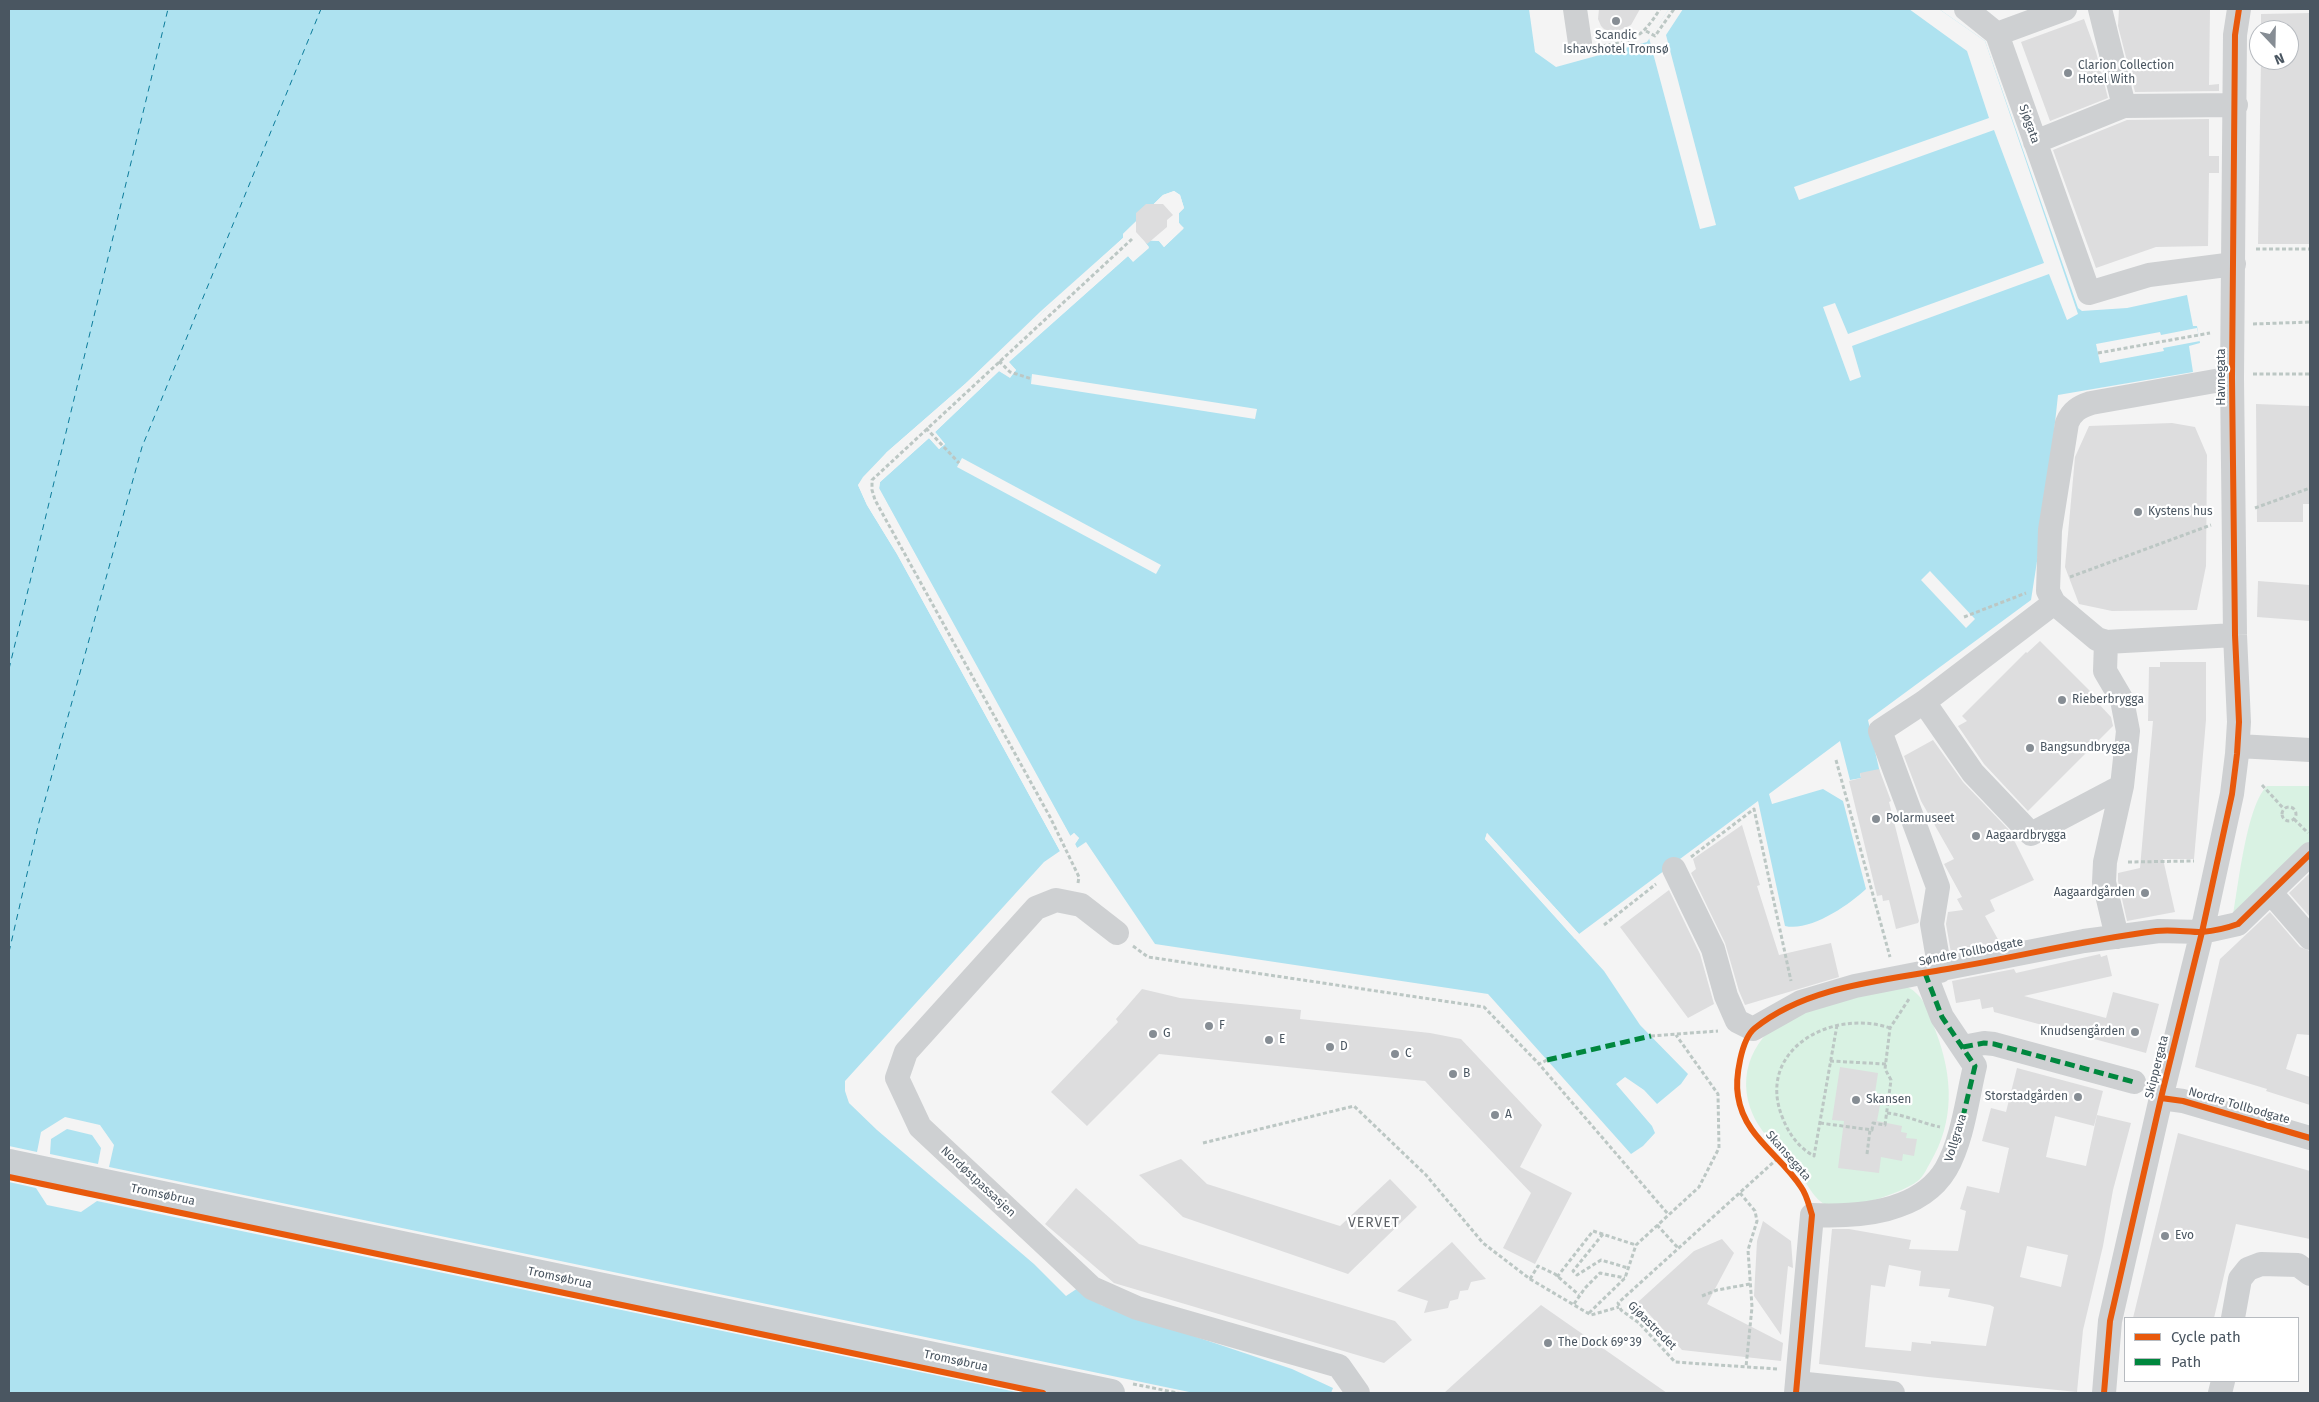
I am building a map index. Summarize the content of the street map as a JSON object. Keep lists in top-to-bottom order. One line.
{"streets":{"main road":["Tromsøbrua"],"street":["Sjøgata","Havnegata","Søndre Tollbodgate","Skippergata","Nordre Tollbodgate","Vollgrava","Nordøstpassasjen"],"path":["Gjøastredet"],"cycle path":["Skansegata"]},"crossings":[["Sjøgata","Havnegata"],["Havnegata","Skippergata"],["Søndre Tollbodgate","Skippergata"],["Søndre Tollbodgate","Vollgrava"],["Skippergata","Nordre Tollbodgate"],["Vollgrava","Gjøastredet"],["Skansegata","Gjøastredet"]],"districts":["VERVET"],"places":["Scandic Ishavshotel Tromsø","Clarion Collection Hotel With","Kystens hus","Rieberbrygga","Bangsundbrygga","Polarmuseet","Aagaardbrygga","Aagaardgården","F","Knudsengården","G","E","D","C","B","Storstadgården","Skansen","A","Evo","The Dock 69°39"],"legend":["Cycle path","Path"],"north":"bottom"}
